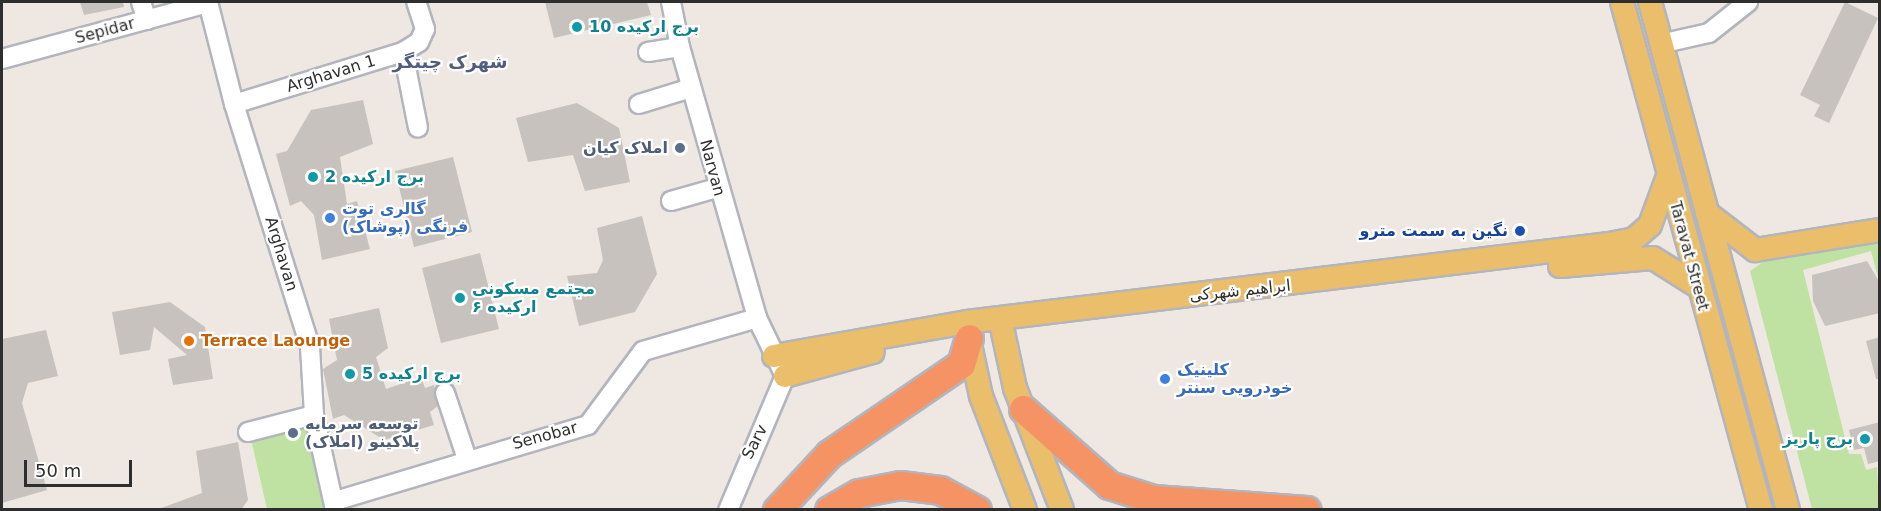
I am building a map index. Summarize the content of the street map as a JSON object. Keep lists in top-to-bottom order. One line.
{"streets":{"main road":["Taravat Street","ابراهیم شهرکی"],"street":["Sepidar","Arghavan 1","Narvan","Arghavan","Senobar","Sarv"]},"crossings":[["Sepidar","Arghavan"],["Arghavan 1","Arghavan"],["Narvan","ابراهیم شهرکی"],["Narvan","Senobar"],["Narvan","Sarv"],["Arghavan","Senobar"],["Taravat Street","ابراهیم شهرکی"],["ابراهیم شهرکی","Sarv"]],"districts":["شهرک چیتگر"],"places":["برج ارکیده 10","املاک کیان","برج ارکیده 2","گالری توت فرنگی (پوشاک)","نگین به سمت مترو","مجتمع مسکونی ارکیده ۶","Terrace Laounge","برج ارکیده 5","کلینیک خودرویی سنتر","توسعه سرمایه پلاکینو (املاک)","برج پاریز"],"scale_bar":"50 m"}
